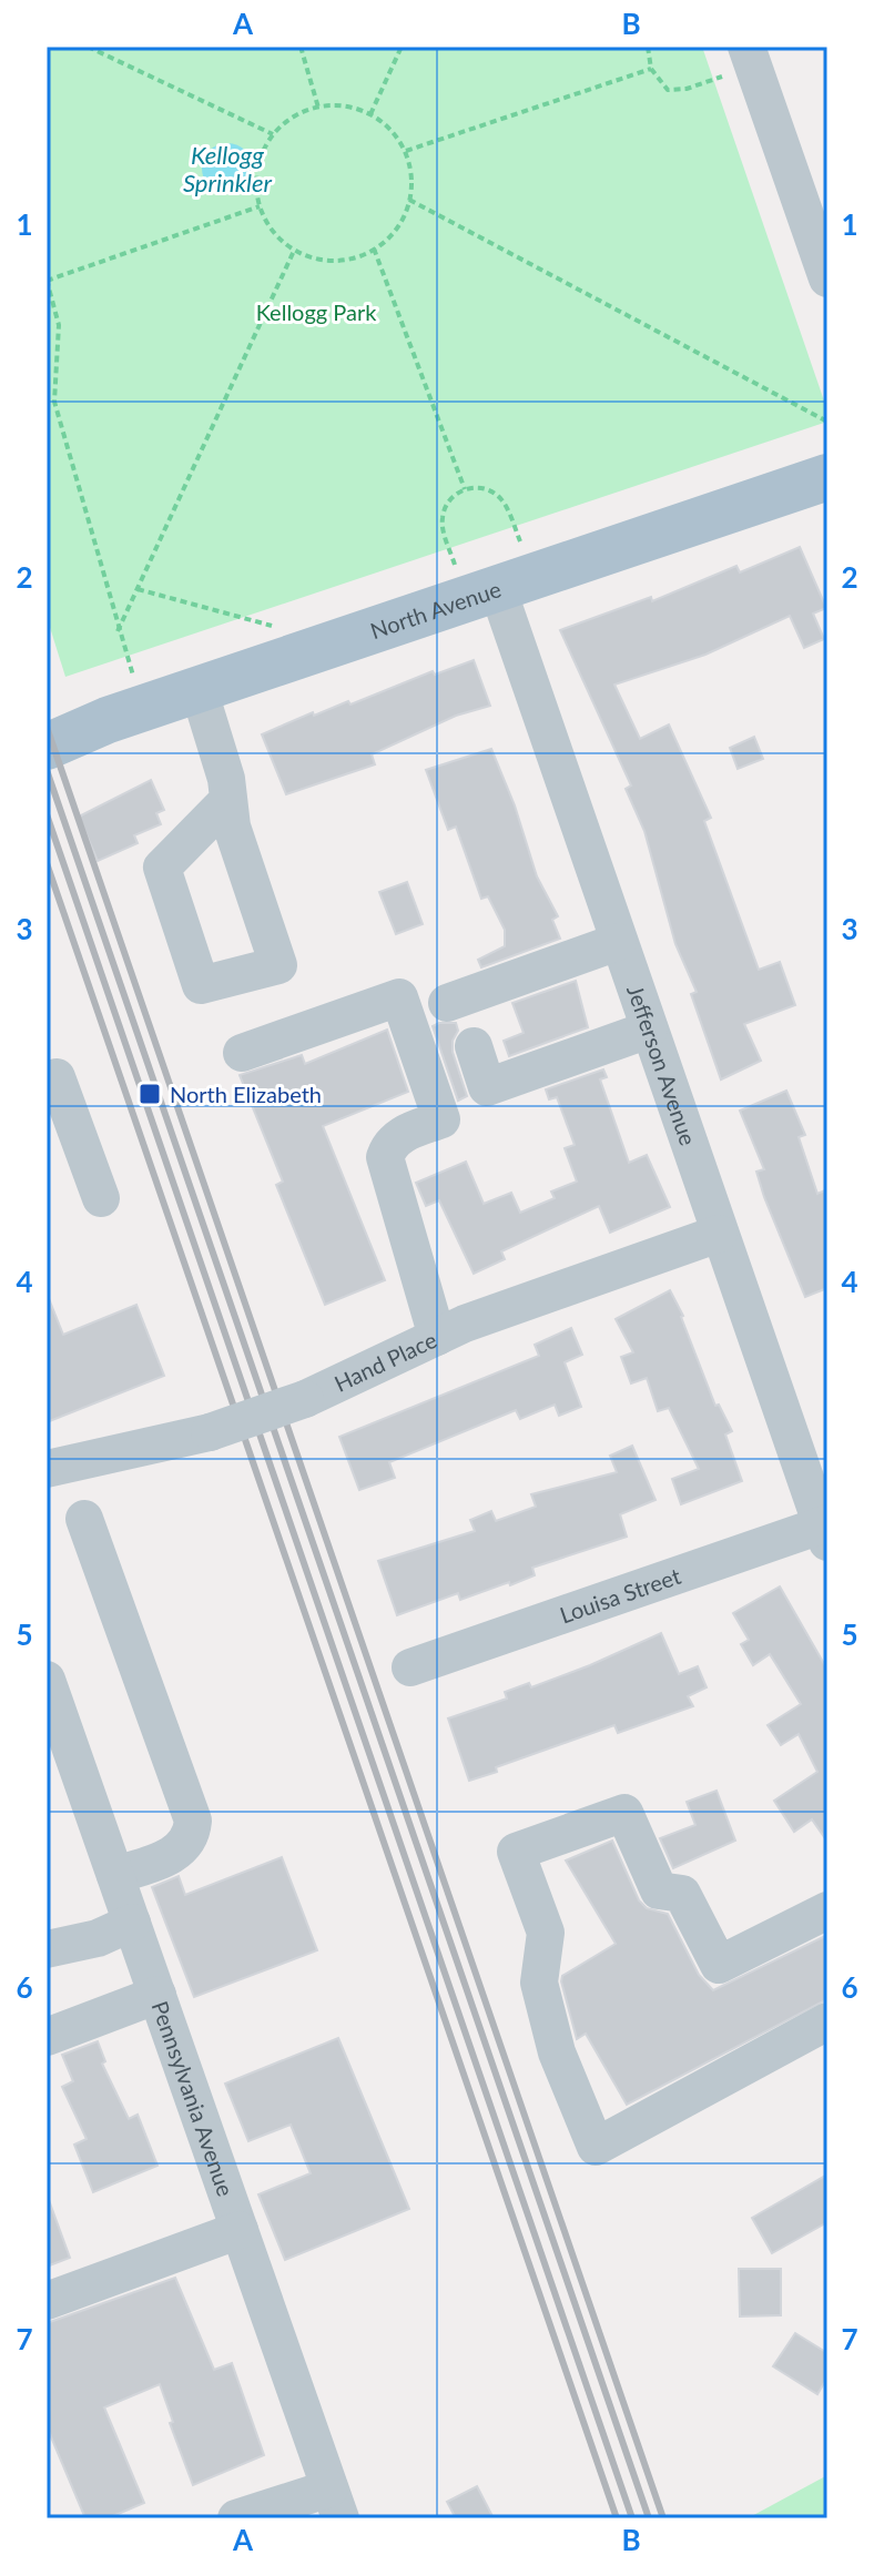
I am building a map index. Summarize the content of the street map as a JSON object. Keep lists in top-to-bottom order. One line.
{"streets":{"main road":["North Avenue"],"street":["Jefferson Avenue","Hand Place","Louisa Street","Pennsylvania Avenue"]},"crossings":[["North Avenue","Jefferson Avenue"],["Jefferson Avenue","Hand Place"],["Jefferson Avenue","Louisa Street"]],"water":["Kellogg Sprinkler"],"parks":["Kellogg Park"],"places":{"transit":["North Elizabeth"]},"grid":{"columns":["A","B"],"rows":["1","2","3","4","5","6","7"]}}
